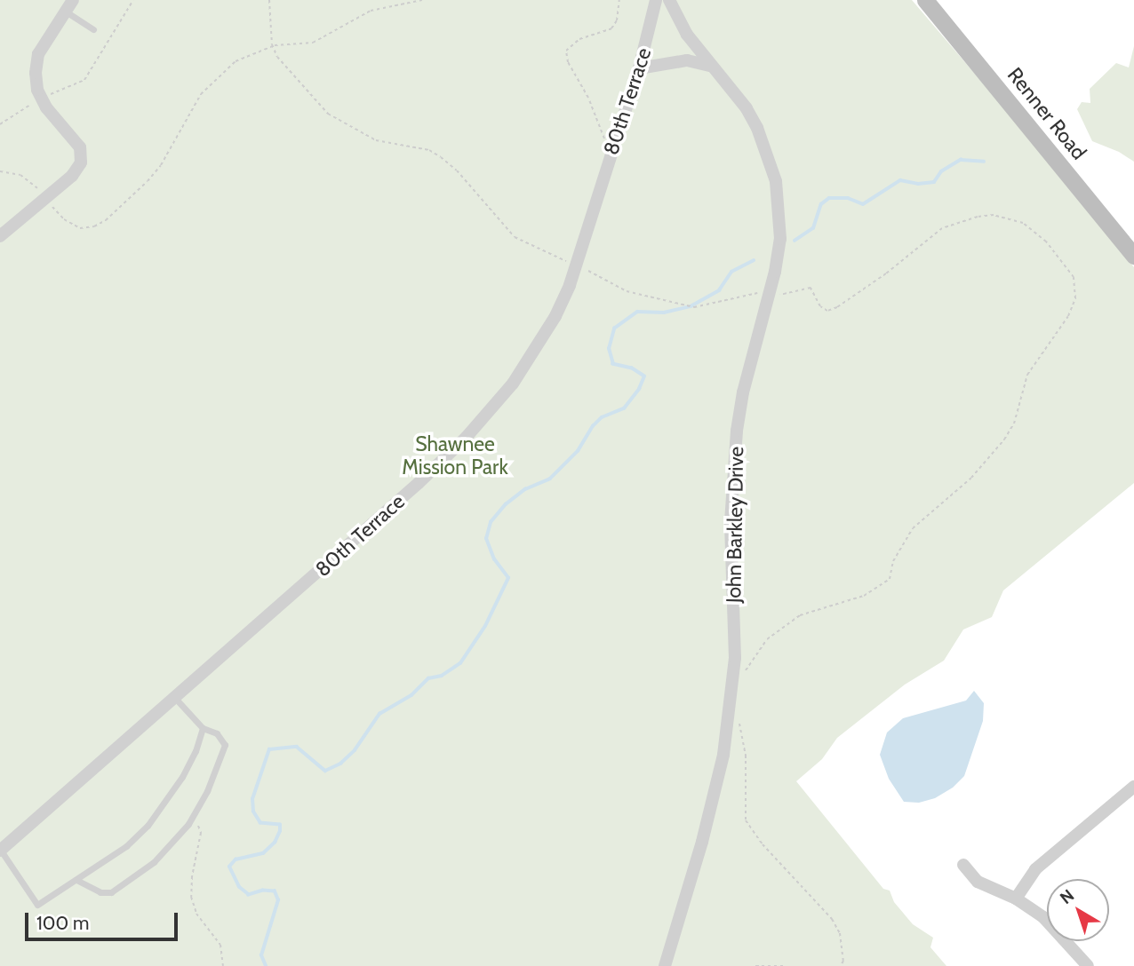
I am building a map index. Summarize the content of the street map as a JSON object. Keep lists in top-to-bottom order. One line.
{"streets":{"main road":["Renner Road"],"street":["80th Terrace","John Barkley Drive"]},"parks":["Shawnee Mission Park"],"scale_bar":"100 m","north":"top left"}
